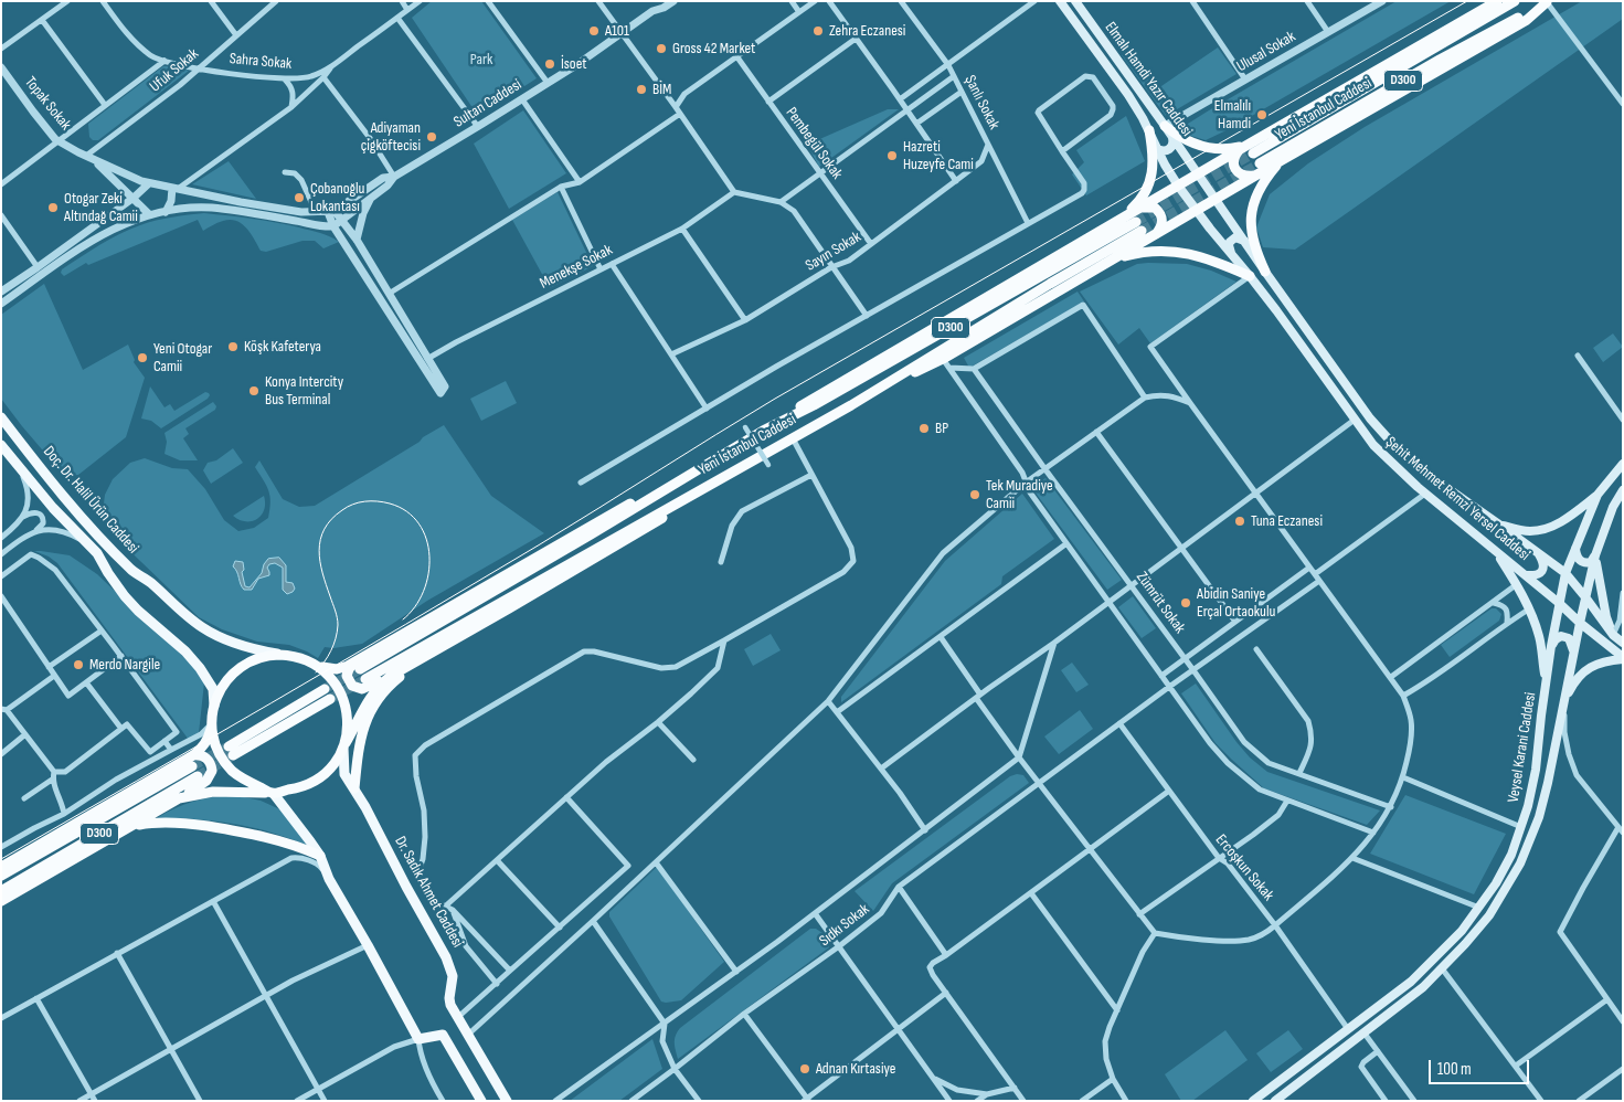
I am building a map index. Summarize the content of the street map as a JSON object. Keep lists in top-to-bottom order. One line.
{"streets":{"highway":["D300","Yeni İstanbul Caddesi"],"main road":["Elmalı Hamdi Yazır Caddesi","Şehit Mehmet Remzi Yersel Caddesi","Doç. Dr. Halil Ürün Caddesi","Veysel Karani Caddesi","Dr. Sadık Ahmet Caddesi"],"street":["Ulusal Sokak","Sahra Sokak","Ufuk Sokak","Şanlı Sokak","Topak Sokak","Sultan Caddesi","Pembegül Sokak","Sayın Sokak","Menekşe Sokak","Zümrüt Sokak","Ercoşkun Sokak","Sıdkı Sokak"]},"crossings":[["Ulusal Sokak","Elmalı Hamdi Yazır Caddesi"],["Sahra Sokak","Ufuk Sokak"],["Ufuk Sokak","Topak Sokak"],["Elmalı Hamdi Yazır Caddesi","Şehit Mehmet Remzi Yersel Caddesi"],["Şanlı Sokak","Sayın Sokak"],["Topak Sokak","Sultan Caddesi"],["Yeni İstanbul Caddesi","Doç. Dr. Halil Ürün Caddesi"],["Yeni İstanbul Caddesi","Dr. Sadık Ahmet Caddesi"],["Pembegül Sokak","Sayın Sokak"],["Şehit Mehmet Remzi Yersel Caddesi","Veysel Karani Caddesi"],["Doç. Dr. Halil Ürün Caddesi","Dr. Sadık Ahmet Caddesi"],["Zümrüt Sokak","Sıdkı Sokak"],["Veysel Karani Caddesi","Ercoşkun Sokak"],["Ercoşkun Sokak","Sıdkı Sokak"]],"parks":["Park"],"places":["A101","Zehra Eczanesi","Gross 42 Market","İsoet","BİM","Elmalılı Hamdi","Adiyaman çigköftecisi","Hazreti Huzeyfe Cami","Çobanoğlu Lokantası","Otogar Zeki Altındağ Camii","Köşk Kafeterya","Yeni Otogar Camii","Konya Intercity Bus Terminal","BP","Tek Muradiye Camii","Tuna Eczanesi","Abidin Saniye Erçal Ortaokulu","Merdo Nargile","Adnan Kırtasiye"],"scale_bar":"100 m"}
